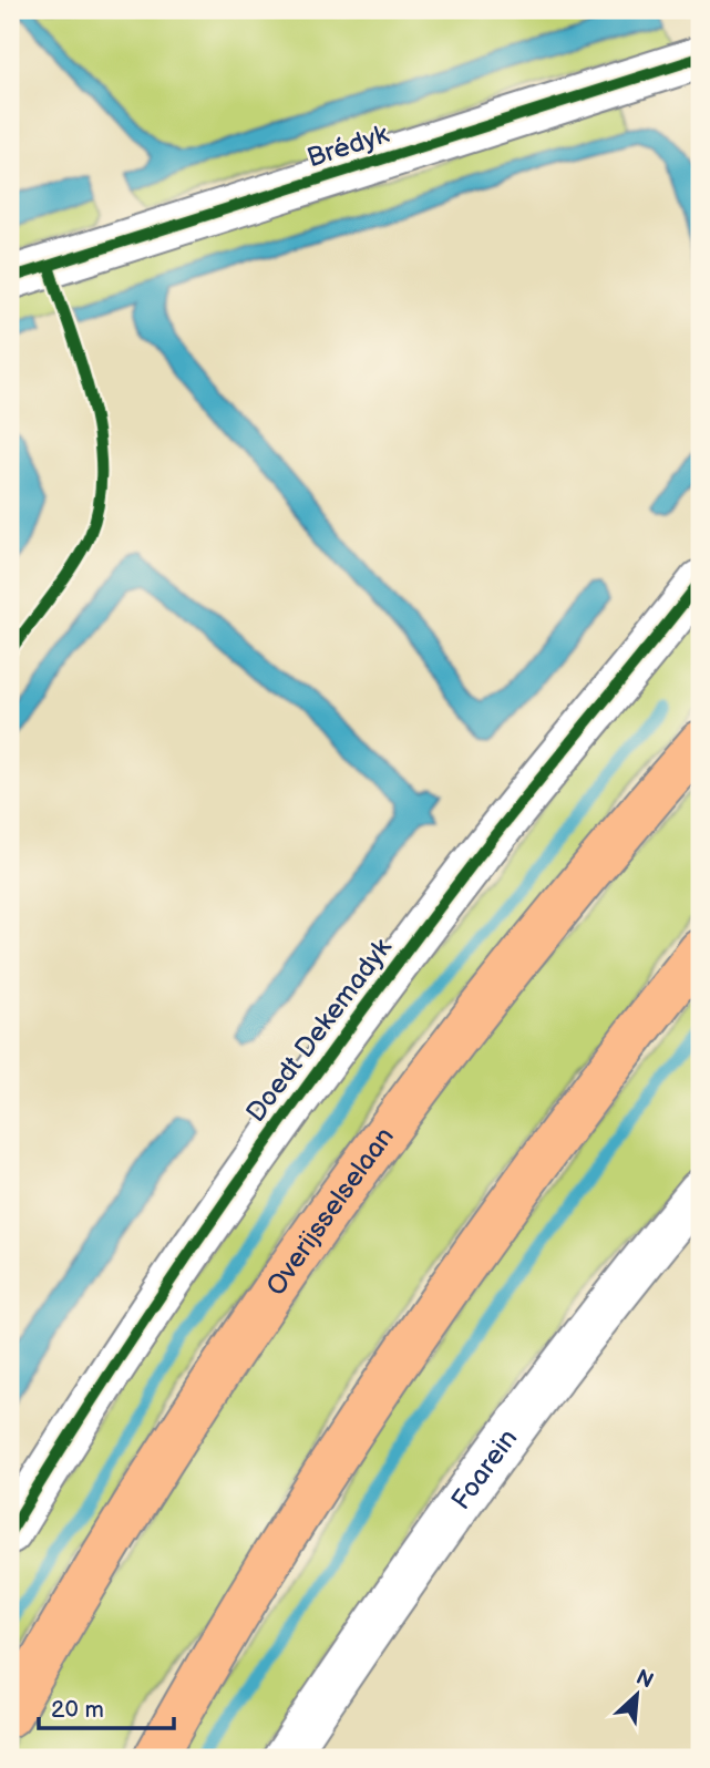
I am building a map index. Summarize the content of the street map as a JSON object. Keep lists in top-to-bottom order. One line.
{"streets":{"main road":["Overijsselselaan"],"street":["Brédyk","Doedt Dekemadyk","Foarein"]},"scale_bar":"20 m","north":"top right"}
